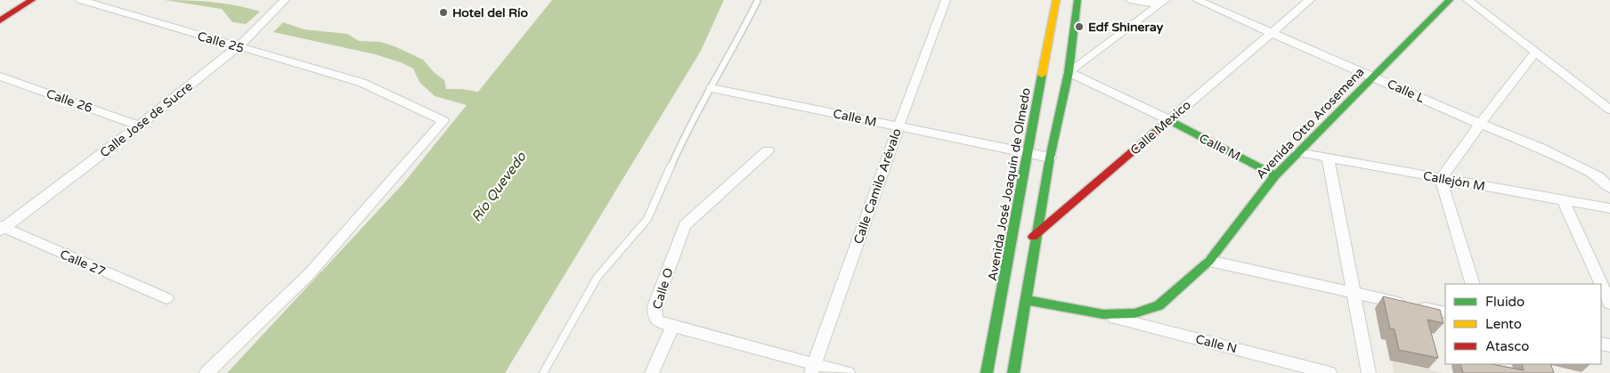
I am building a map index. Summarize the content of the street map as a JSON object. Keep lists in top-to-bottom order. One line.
{"streets":{"main road":["Calle M","Avenida Otto Arosemena","Calle Mexico","Avenida José Joaquín de Olmedo"],"street":["Calle 25","Calle L","Calle 26","Calle Jose de Sucre","Callejón M","Calle Camilo Arévalo","Calle 27","Calle O","Calle N"]},"crossings":[["Calle 25","Calle Jose de Sucre"],["Calle L","Avenida Otto Arosemena"],["Calle L","Calle Mexico"],["Calle 26","Calle Jose de Sucre"],["Calle M","Avenida Otto Arosemena"],["Calle M","Calle Mexico"],["Calle M","Avenida José Joaquín de Olmedo"],["Calle M","Calle Camilo Arévalo"],["Calle Jose de Sucre","Calle 27"],["Avenida Otto Arosemena","Callejón M"],["Avenida Otto Arosemena","Calle N"],["Calle Mexico","Avenida José Joaquín de Olmedo"],["Calle Camilo Arévalo","Calle O"]],"water":["Río Quevedo"],"places":["Hotel del Río","Edf Shineray"],"legend":["Fluido","Lento","Atasco"]}
